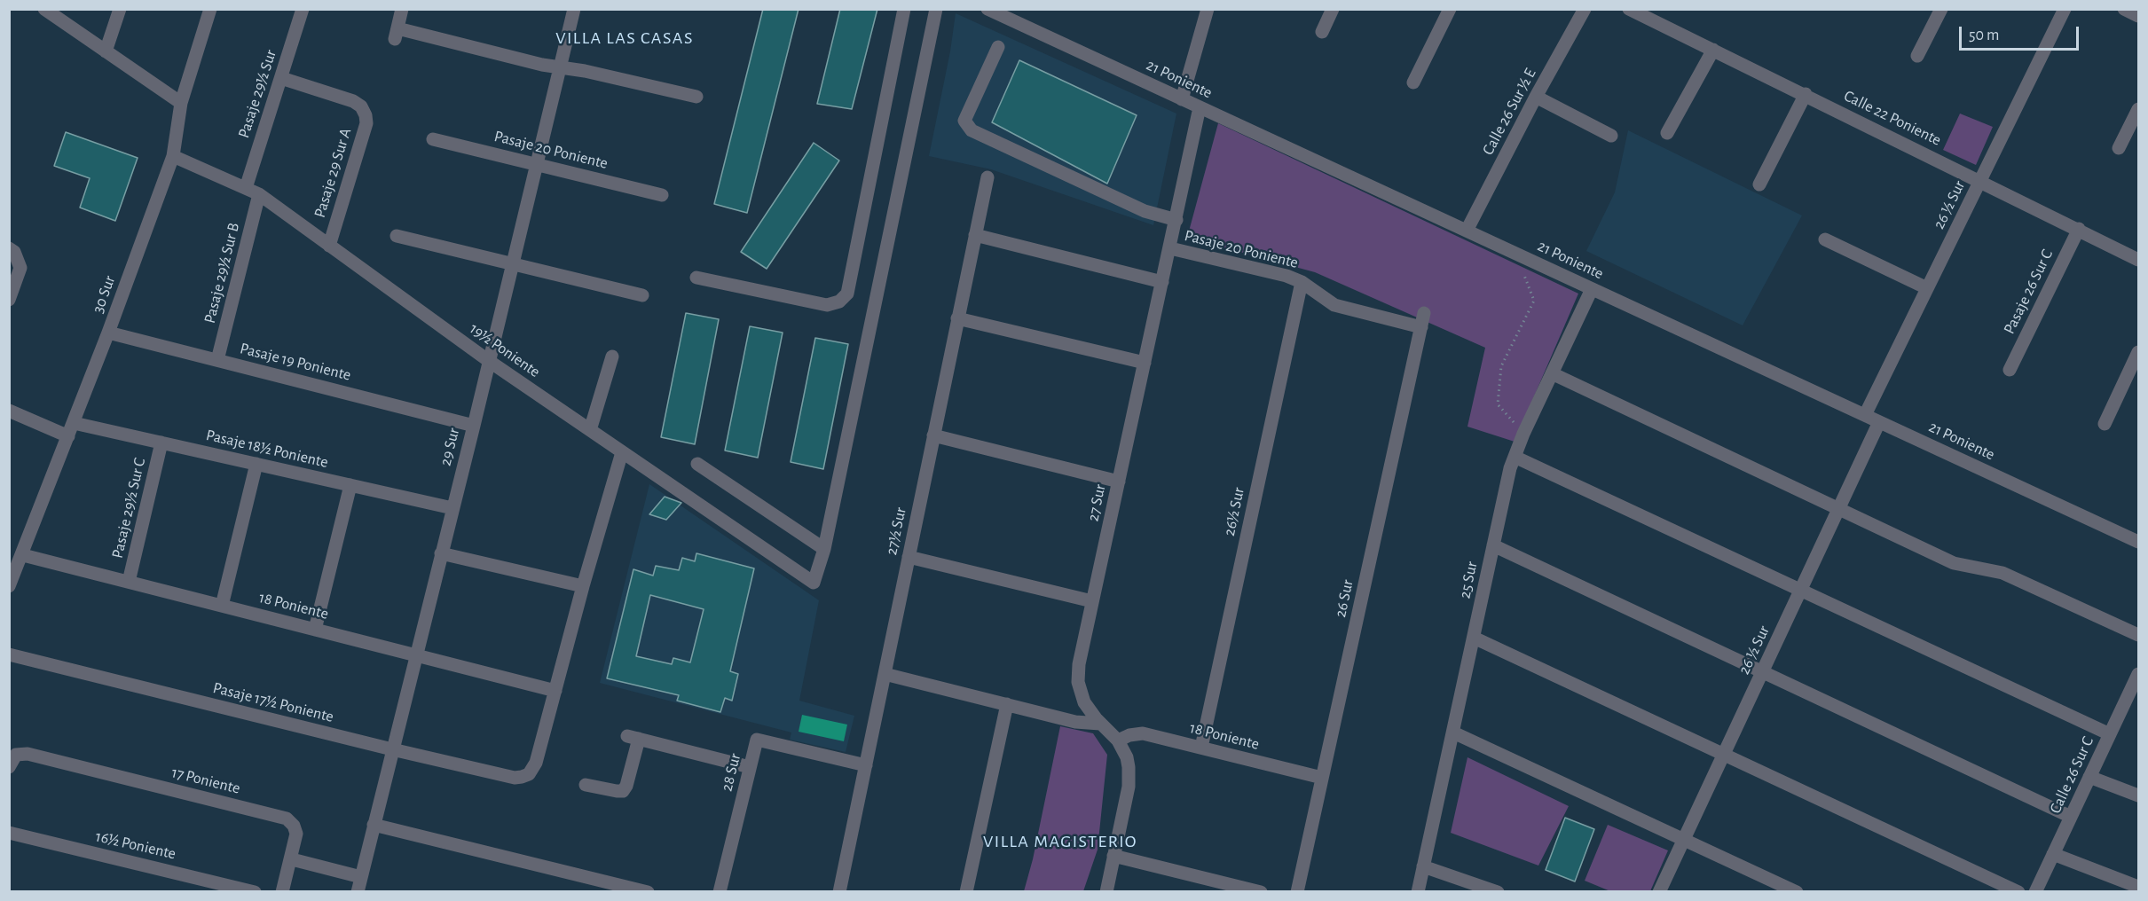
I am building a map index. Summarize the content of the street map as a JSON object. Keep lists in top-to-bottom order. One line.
{"streets":{"street":["21 Poniente","Pasaje 29½ Sur","Calle 26 Sur ½ E","Calle 22 Poniente","Pasaje 20 Poniente","Pasaje 29 Sur A","26 ½ Sur","Pasaje 29½ Sur B","Pasaje 26 Sur C","30 Sur","19½ Poniente","Pasaje 19 Poniente","29 Sur","Pasaje 18½ Poniente","27 Sur","Pasaje 29½ Sur C","26½ Sur","27½ Sur","25 Sur","26 Sur","18 Poniente","Pasaje 17½ Poniente","28 Sur","Calle 26 Sur C","17 Poniente","16½ Poniente"]},"crossings":[["21 Poniente","Calle 26 Sur ½ E"],["21 Poniente","26 ½ Sur"],["21 Poniente","27 Sur"],["21 Poniente","25 Sur"],["Pasaje 29½ Sur","Pasaje 29 Sur A"],["Pasaje 29½ Sur","19½ Poniente"],["Calle 22 Poniente","26 ½ Sur"],["Calle 22 Poniente","Pasaje 26 Sur C"],["Pasaje 20 Poniente","29 Sur"],["Pasaje 20 Poniente","27 Sur"],["Pasaje 20 Poniente","26½ Sur"],["Pasaje 20 Poniente","26 Sur"],["Pasaje 29 Sur A","19½ Poniente"],["Pasaje 29½ Sur B","19½ Poniente"],["Pasaje 29½ Sur B","Pasaje 19 Poniente"],["30 Sur","19½ Poniente"],["30 Sur","Pasaje 19 Poniente"],["30 Sur","Pasaje 18½ Poniente"],["30 Sur","18 Poniente"],["19½ Poniente","29 Sur"],["Pasaje 19 Poniente","29 Sur"],["29 Sur","Pasaje 18½ Poniente"],["29 Sur","18 Poniente"],["29 Sur","Pasaje 17½ Poniente"],["Pasaje 18½ Poniente","Pasaje 29½ Sur C"],["27 Sur","18 Poniente"],["Pasaje 29½ Sur C","18 Poniente"],["26½ Sur","18 Poniente"],["27½ Sur","28 Sur"],["26 Sur","18 Poniente"],["18 Poniente","Pasaje 17½ Poniente"]],"districts":["VILLA LAS CASAS","VILLA MAGISTERIO"],"scale_bar":"50 m"}
